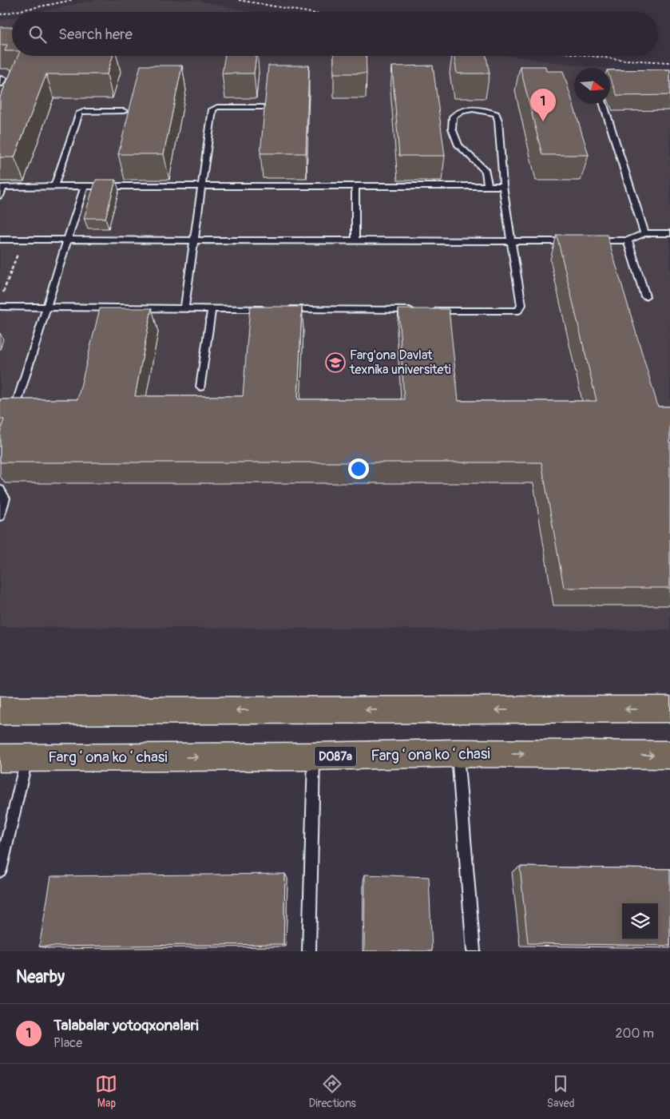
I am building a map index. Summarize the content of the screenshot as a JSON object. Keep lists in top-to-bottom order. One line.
{"streets":{"main road":["Fargʻona koʻchasi","D087a"]},"places":{"school or university":["Farg'ona Davlat texnika universiteti"]},"north":"right","page":{"search":"Search here","pins":"1","heading":"Nearby","list":[{"mark":"1","name":"Talabalar yotoqxonalari","note":"Place","value":"200 m"}],"nav":["Map","Directions","Saved"]}}
